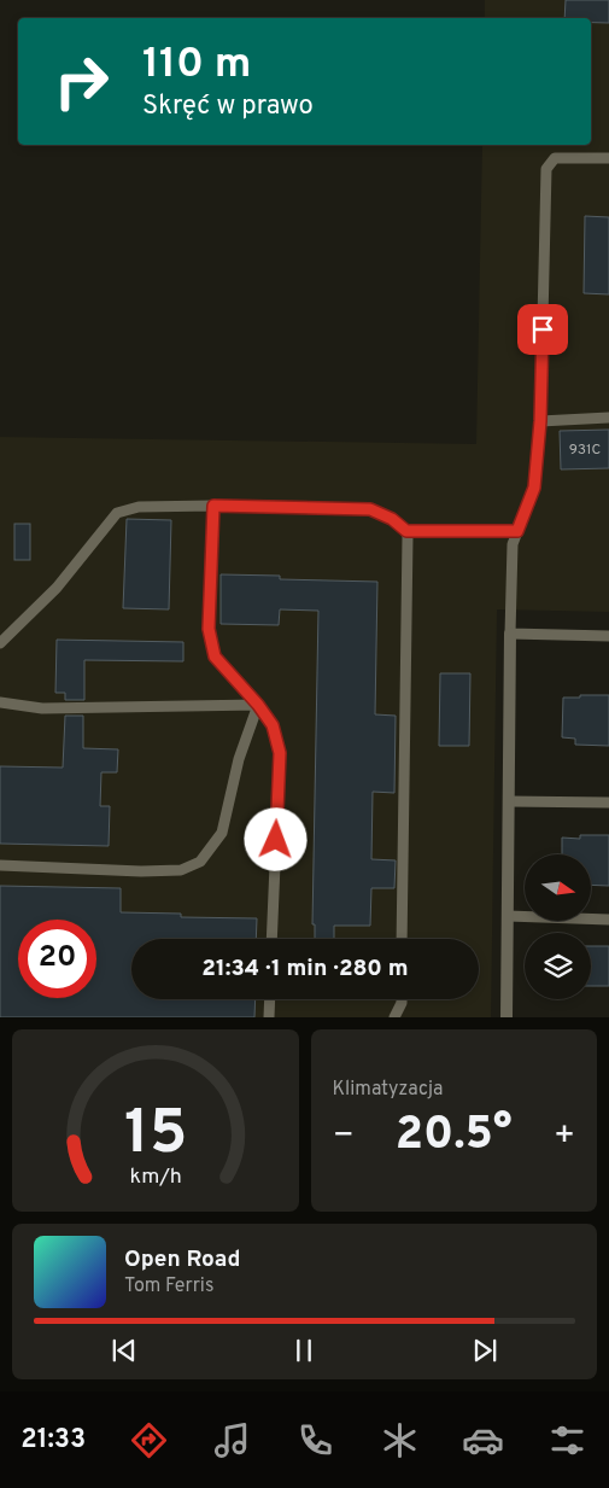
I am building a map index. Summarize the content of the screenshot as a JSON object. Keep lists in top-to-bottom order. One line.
{"house_numbers":["931C"],"north":"right","page":{"turn":["110 m","Skręć w prawo"],"limit":"20","trip":"21:34 · 1 min · 280 m","tile":"Klimatyzacja","heat":["−","20.5°","+"],"song":["Open Road","Tom Ferris"],"tabs":"21:33","gauge":["15","km/h"]}}
